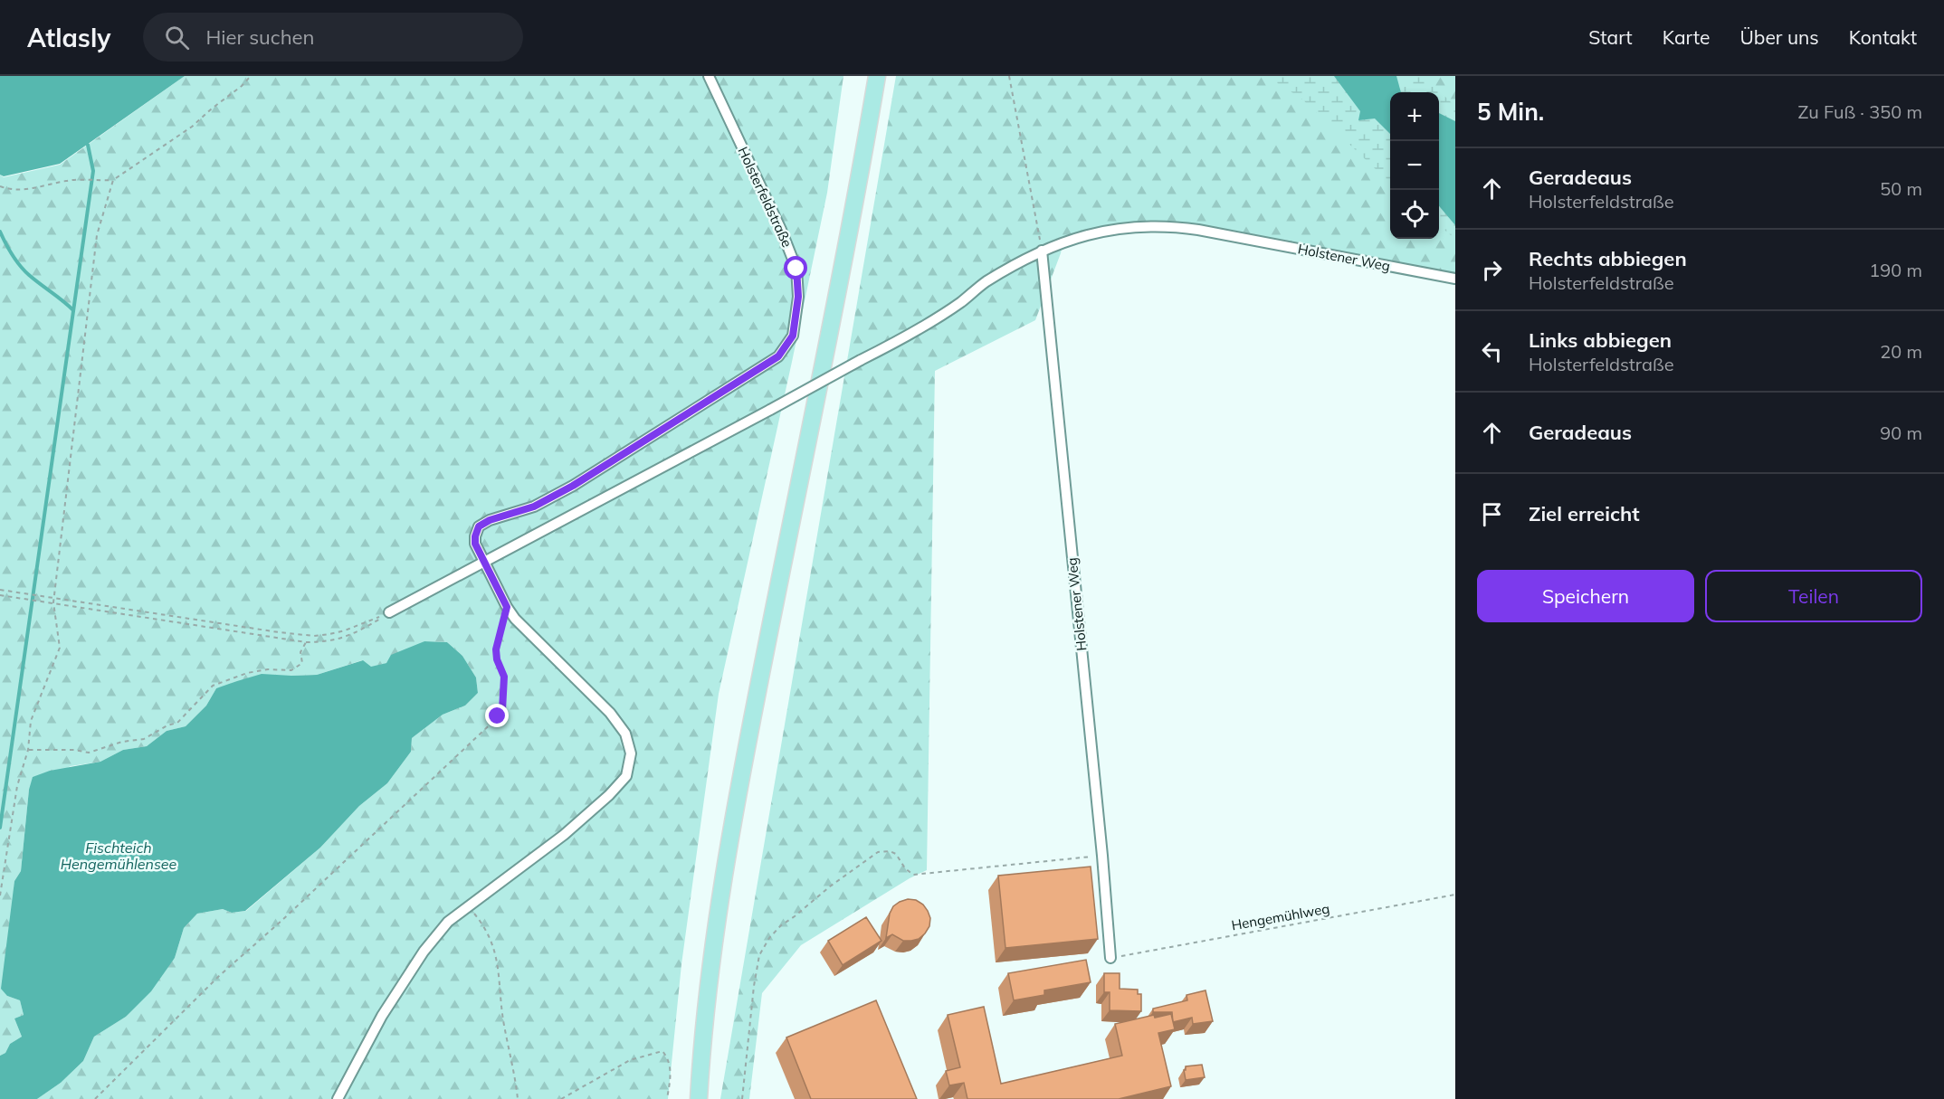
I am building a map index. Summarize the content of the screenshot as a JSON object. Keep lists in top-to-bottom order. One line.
{"streets":{"street":["Holsterfeldstraße","Holstener Weg"],"path":["Hengemühlweg"]},"crossings":[["Holsterfeldstraße","Holstener Weg"],["Holstener Weg","Hengemühlweg"]],"water":["Fischteich Hengemühlensee"],"page":{"header":"Atlasly","search":"Hier suchen","nav":["Start","Karte","Über uns","Kontakt"],"heading":["5 Min.","Zu Fuß · 350 m"],"map_buttons":["+","−"],"list":[["Geradeaus","Holsterfeldstraße","50 m"],["Rechts abbiegen","Holsterfeldstraße","190 m"],["Links abbiegen","Holsterfeldstraße","20 m"],["Geradeaus","90 m"],"Ziel erreicht"],"buttons":["Speichern","Teilen"]}}
